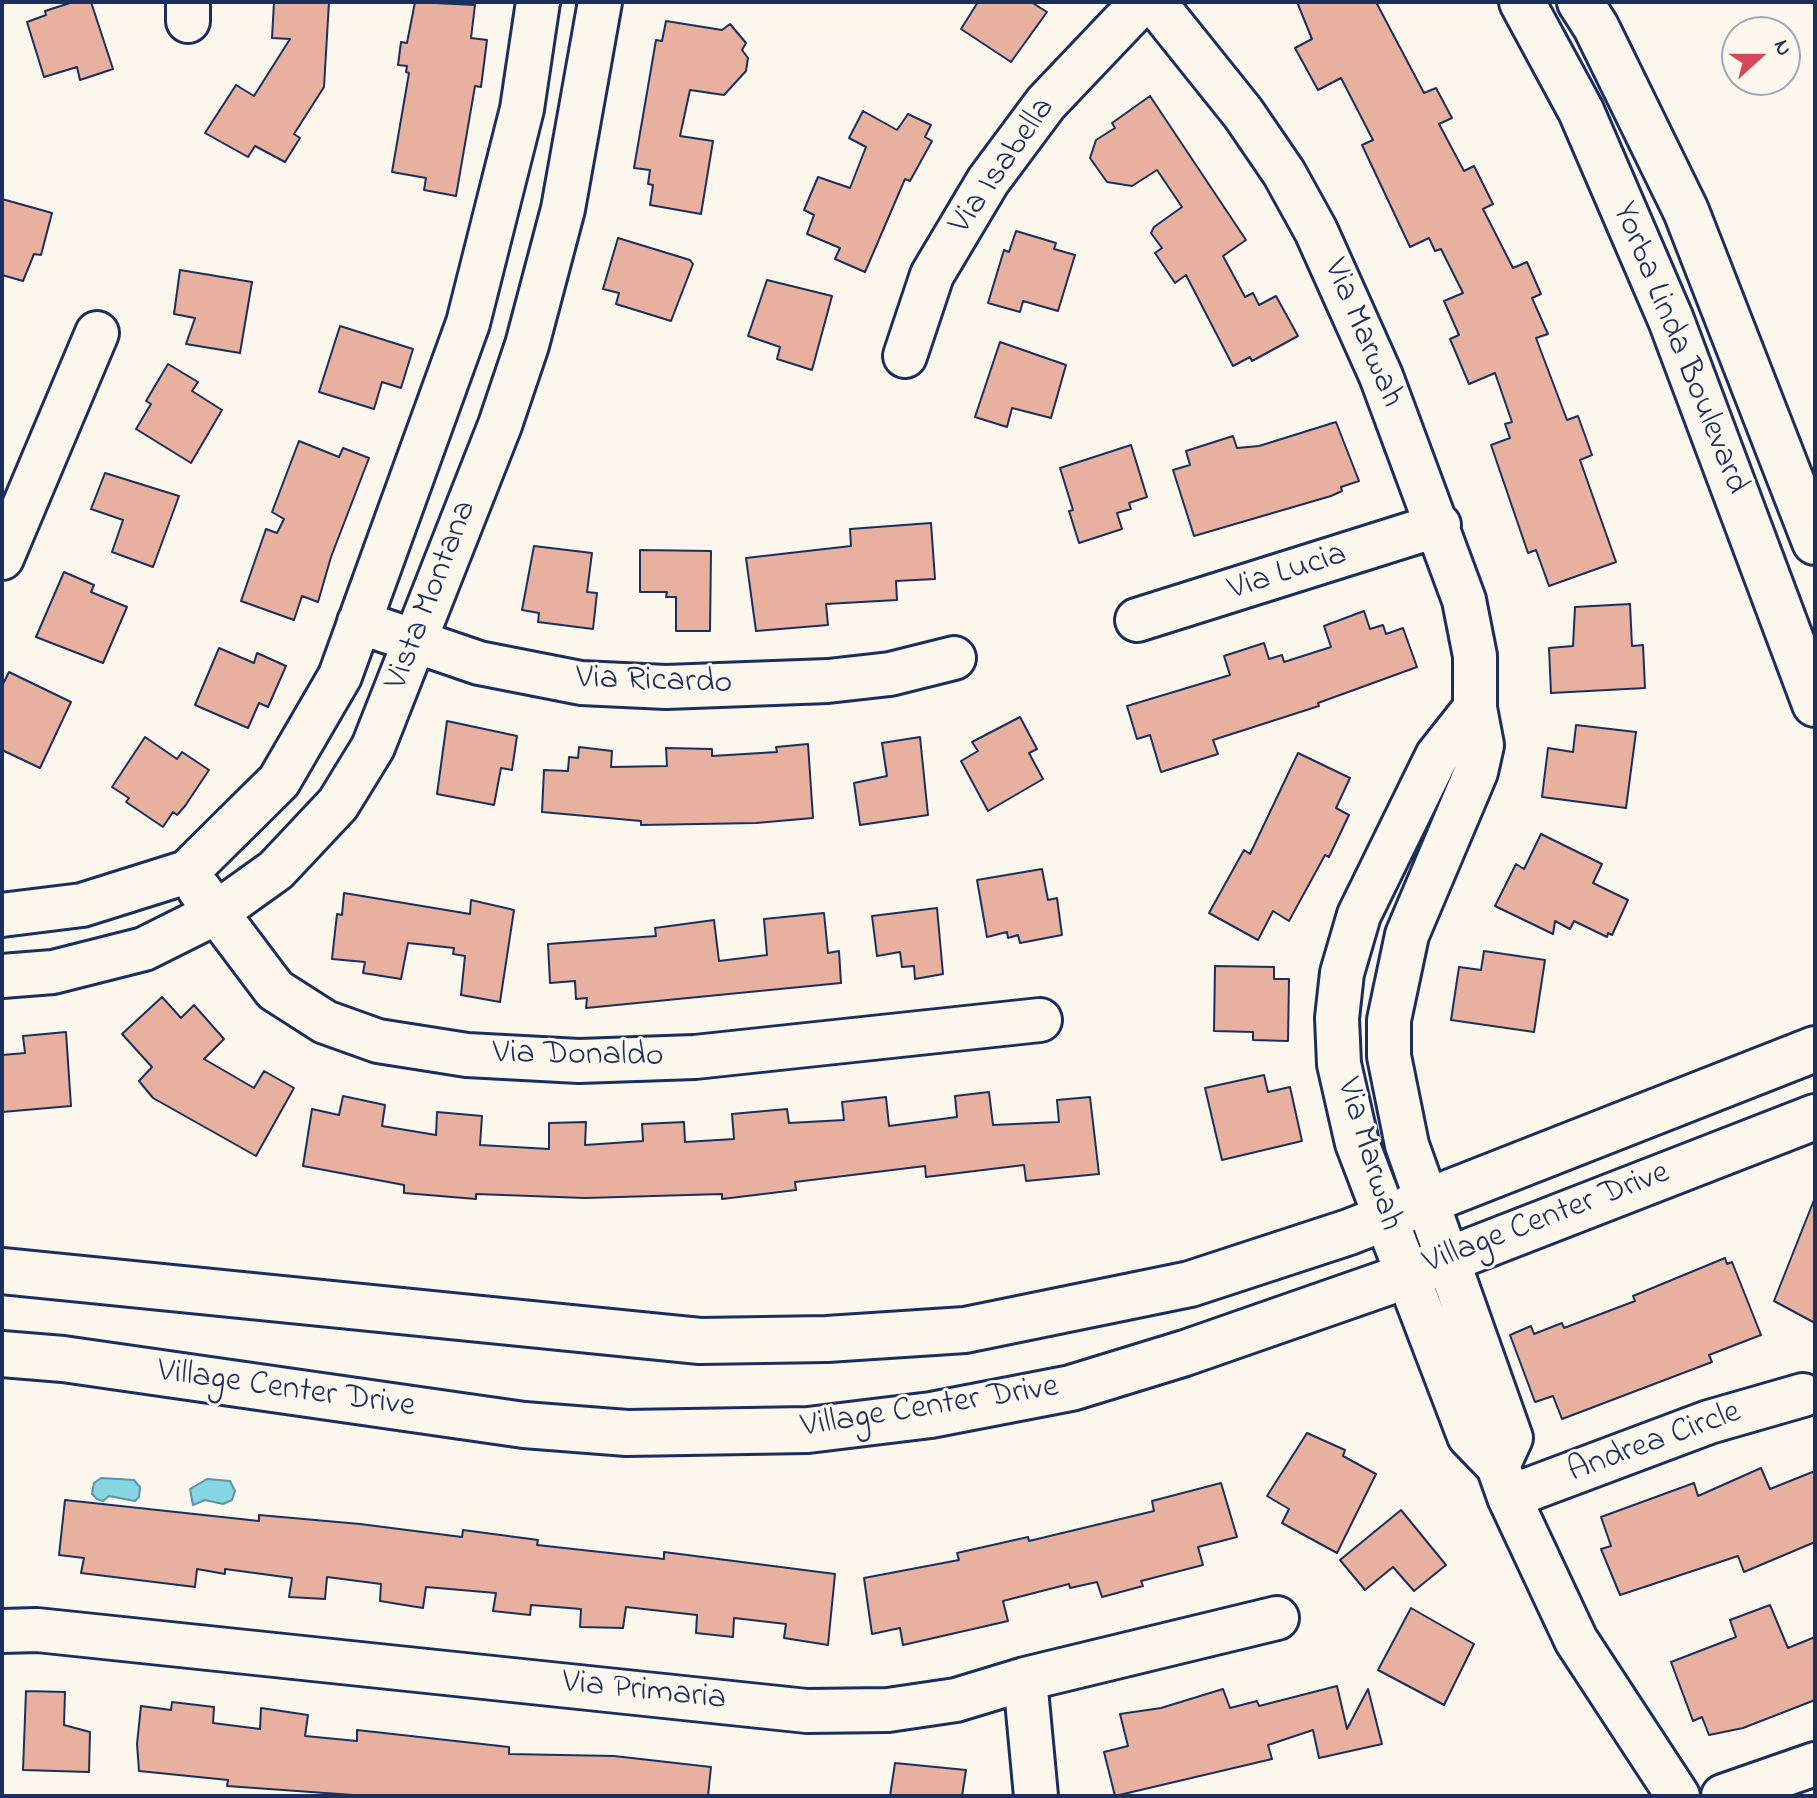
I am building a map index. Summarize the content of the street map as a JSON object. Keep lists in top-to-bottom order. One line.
{"streets":{"main road":["Yorba Linda Boulevard","Village Center Drive"],"street":["Via Isabella","Via Marwah","Via Lucia","Vista Montana","Via Ricardo","Via Donaldo","Andrea Circle","Via Primaria"]},"crossings":[["Via Marwah","Via Lucia"],["Via Marwah","Village Center Drive"],["Via Marwah","Andrea Circle"],["Vista Montana","Via Ricardo"],["Vista Montana","Via Donaldo"]],"north":"right"}
